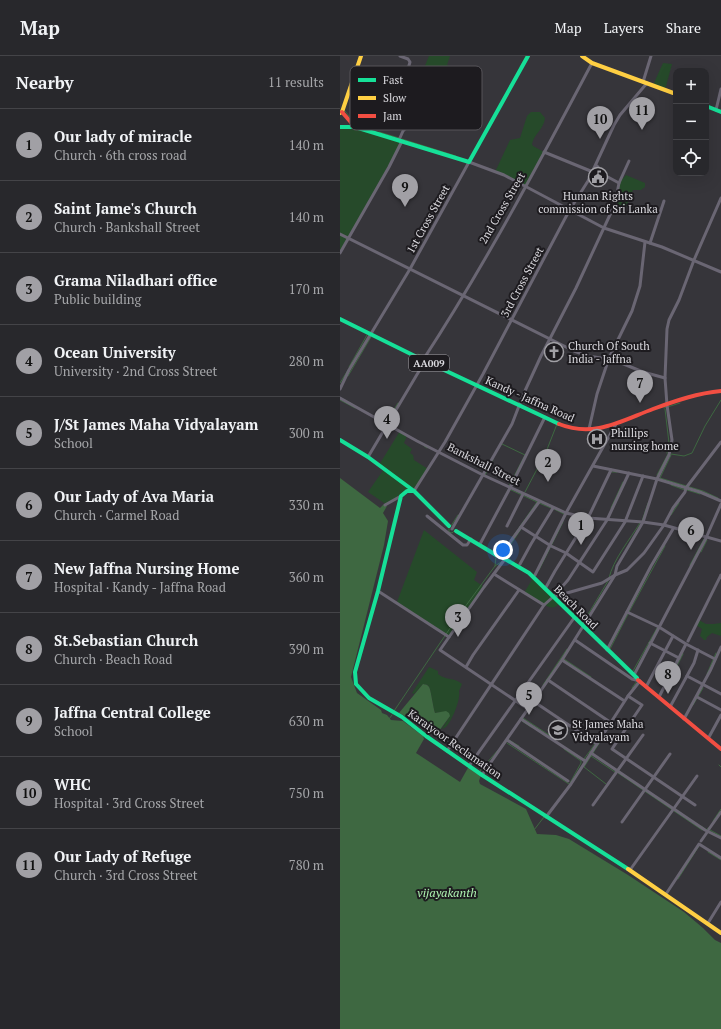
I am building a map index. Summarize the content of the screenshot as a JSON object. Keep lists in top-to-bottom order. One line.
{"streets":{"main road":["1st Cross Street","AA009","Kandy - Jaffna Road","Beach Road","Karaiyoor Reclamation"],"street":["2nd Cross Street","3rd Cross Street","Bankshall Street"]},"crossings":[["2nd Cross Street","Kandy - Jaffna Road"],["2nd Cross Street","Bankshall Street"],["2nd Cross Street","Beach Road"],["1st Cross Street","Kandy - Jaffna Road"],["3rd Cross Street","Kandy - Jaffna Road"],["3rd Cross Street","Bankshall Street"],["3rd Cross Street","Beach Road"]],"water":["vijayakanth"],"places":{"public building":["Human Rights commission of Sri Lanka"],"church":["Church Of South India - Jaffna"],"hospital":["Phillips nursing home"],"school or university":["St James Maha Vidyalayam"]},"legend":["Fast","Slow","Jam"],"page":{"header":"Map","nav":["Map","Layers","Share"],"heading":["Nearby","11 results"],"map_buttons":["+","−"],"pins":["11","10","9","7","4","2","1","6","3","8","5"],"list":[{"mark":"1","name":"Our lady of miracle","note":"Church · 6th cross road","value":"140 m"},{"mark":"2","name":"Saint Jame's Church","note":"Church · Bankshall Street","value":"140 m"},{"mark":"3","name":"Grama Niladhari office","note":"Public building","value":"170 m"},{"mark":"4","name":"Ocean University","note":"University · 2nd Cross Street","value":"280 m"},{"mark":"5","name":"J/St James Maha Vidyalayam","note":"School","value":"300 m"},{"mark":"6","name":"Our Lady of Ava Maria","note":"Church · Carmel Road","value":"330 m"},{"mark":"7","name":"New Jaffna Nursing Home","note":"Hospital · Kandy - Jaffna Road","value":"360 m"},{"mark":"8","name":"St.Sebastian Church","note":"Church · Beach Road","value":"390 m"},{"mark":"9","name":"Jaffna Central College","note":"School","value":"630 m"},{"mark":"10","name":"WHC","note":"Hospital · 3rd Cross Street","value":"750 m"},{"mark":"11","name":"Our Lady of Refuge","note":"Church · 3rd Cross Street","value":"780 m"}]}}
